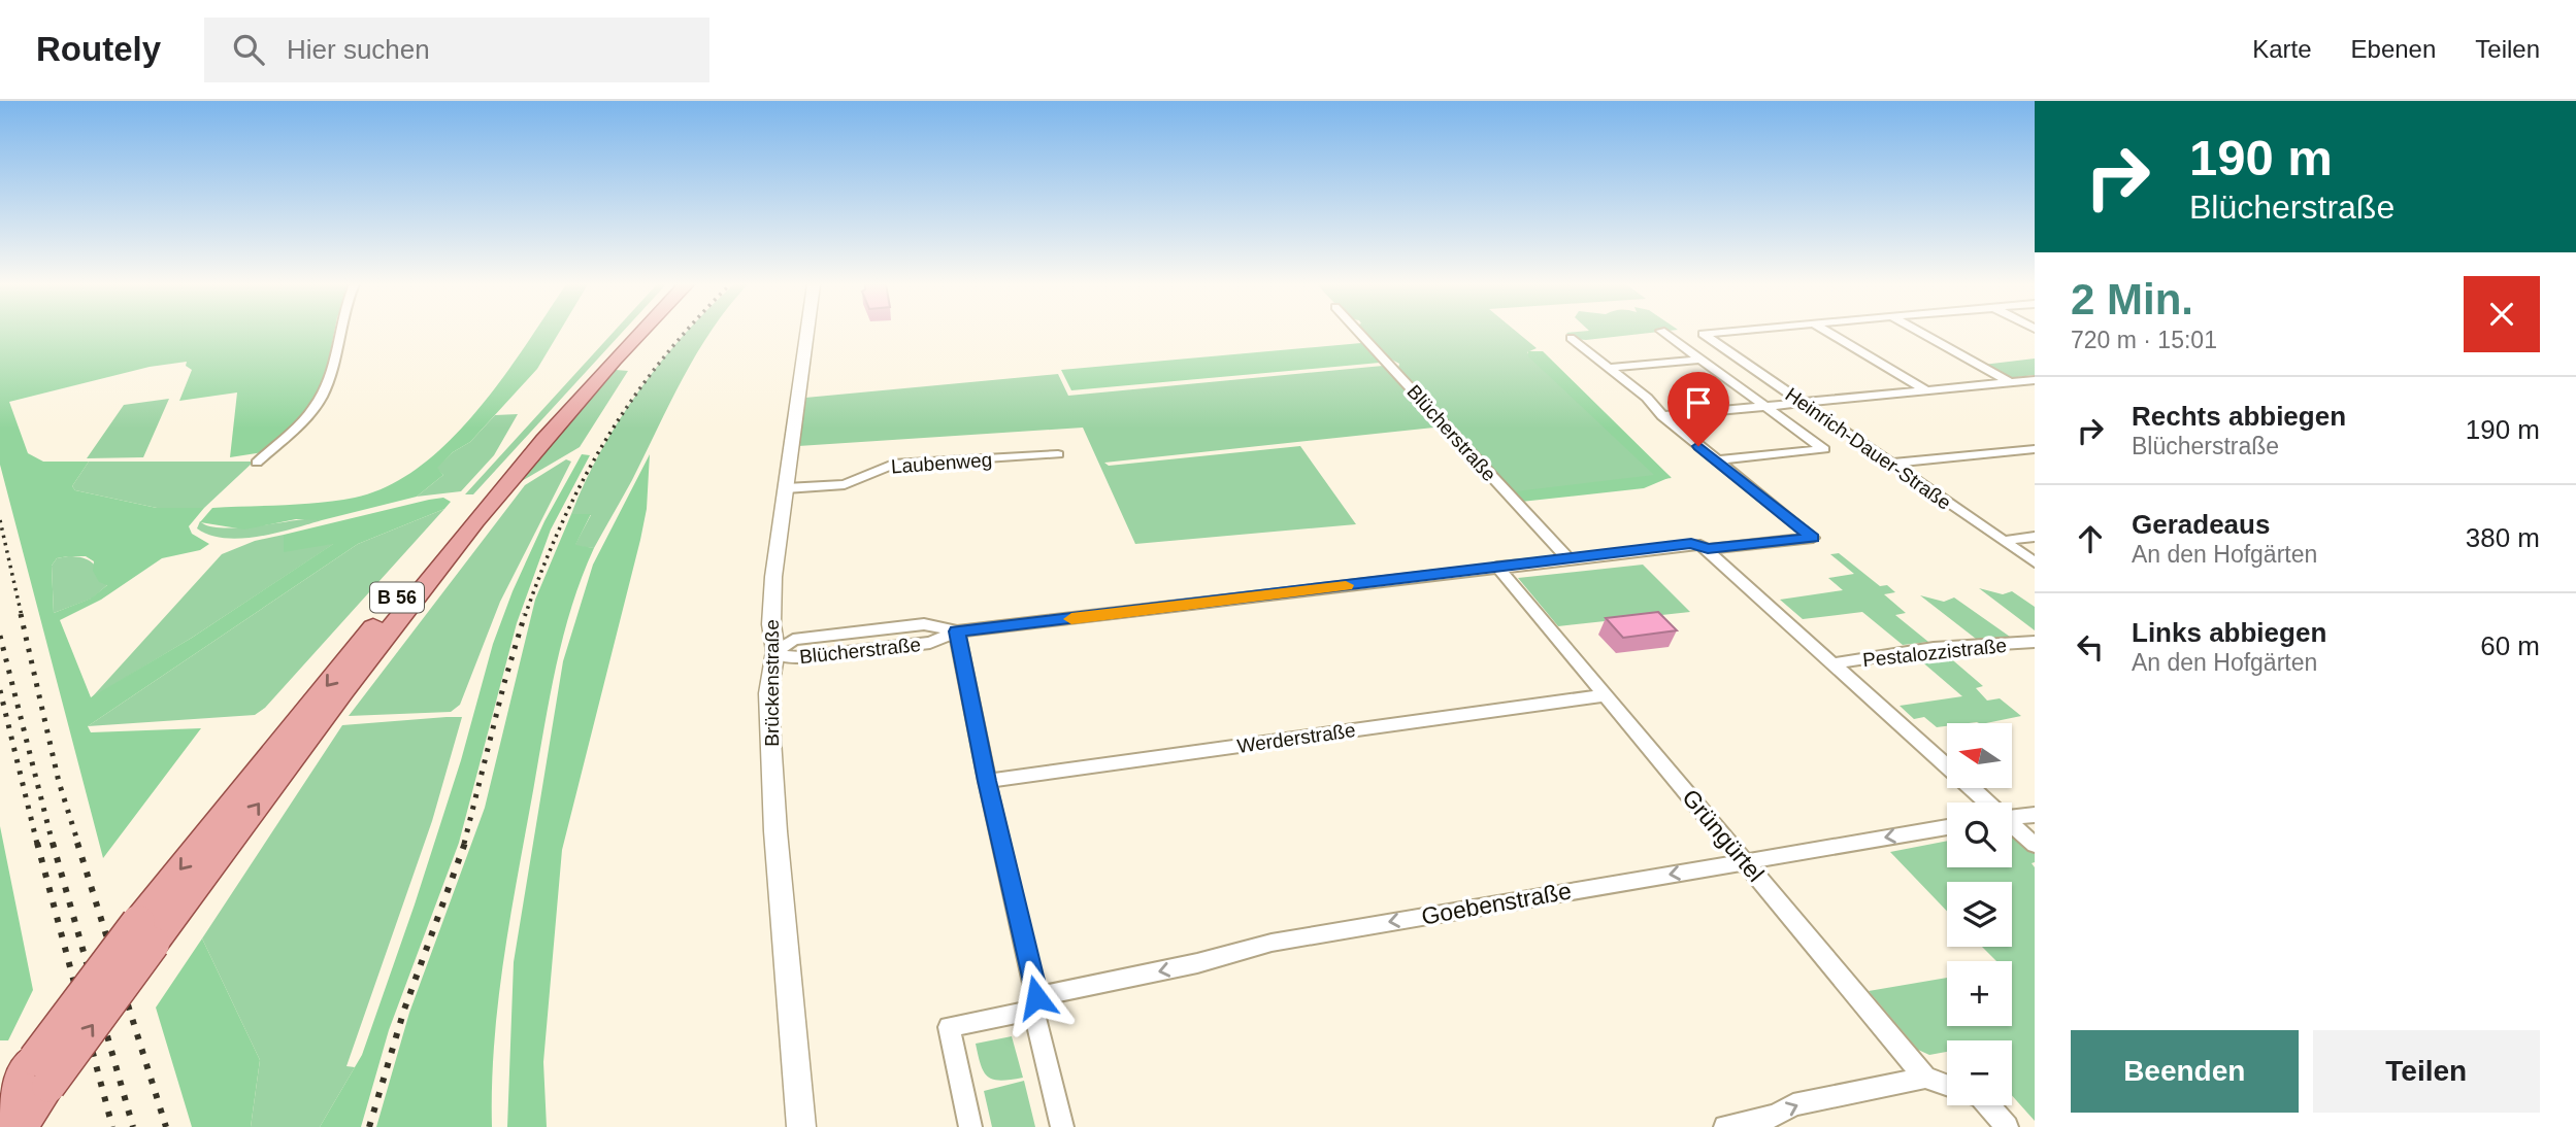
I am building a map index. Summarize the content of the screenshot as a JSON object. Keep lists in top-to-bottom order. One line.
{"streets":{"main road":["B 56"],"street":["Blücherstraße","Heinrich-Dauer-Straße","Laubenweg","Pestalozzistraße","Brückenstraße","Werderstraße","Grüngürtel","Goebenstraße"]},"crossings":[["Blücherstraße","Brückenstraße"],["Blücherstraße","Grüngürtel"],["Laubenweg","Brückenstraße"],["Werderstraße","Grüngürtel"],["Grüngürtel","Goebenstraße"]],"one_way":["Goebenstraße"],"north":"left","page":{"header":"Routely","search":"Hier suchen","nav":["Karte","Ebenen","Teilen"],"turn":["190 m","Blücherstraße"],"heading":["2 Min.","720 m · 15:01"],"list":[{"name":"Rechts abbiegen","note":"Blücherstraße","value":"190 m"},{"name":"Geradeaus","note":"An den Hofgärten","value":"380 m"},{"name":"Links abbiegen","note":"An den Hofgärten","value":"60 m"}],"map_buttons":["+","−"],"buttons":["Beenden","Teilen"]}}
